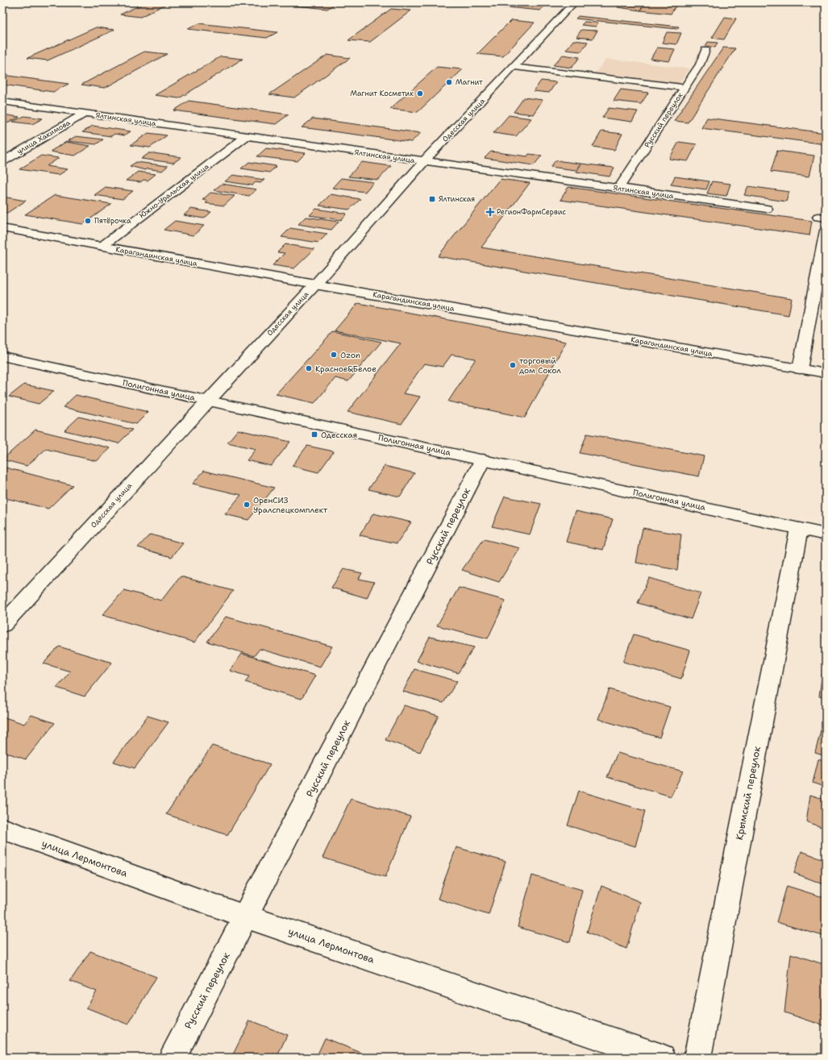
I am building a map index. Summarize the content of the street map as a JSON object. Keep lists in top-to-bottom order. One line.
{"streets":{"street":["Ялтинская улица","Одесская улица","Русский переулок","улица Хакимова","Южно-Уральская улица","Карагандинская улица","Полигонная улица","Крымский переулок","улица Лермонтова"]},"crossings":[["Ялтинская улица","Одесская улица"],["Ялтинская улица","Русский переулок"],["Ялтинская улица","улица Хакимова"],["Ялтинская улица","Южно-Уральская улица"],["Одесская улица","Карагандинская улица"],["Одесская улица","Полигонная улица"],["Русский переулок","Полигонная улица"],["Русский переулок","улица Лермонтова"],["Южно-Уральская улица","Карагандинская улица"],["Полигонная улица","Крымский переулок"]],"places":{"other":["Магнит","Магнит Косметик","Пятёрочка","Ozon","торговый дом Сокол","Красное&Белое","ОренСИЗ Уралспецкомплект"],"transit":["Ялтинская","Одесская"],"health":["РегионФармСервис"]}}
